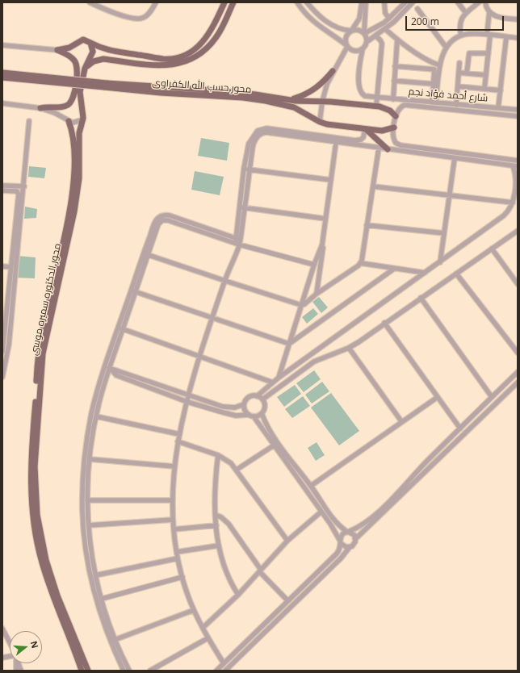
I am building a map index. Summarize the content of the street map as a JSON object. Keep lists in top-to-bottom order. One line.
{"streets":{"main road":["محور حسب الله الكفراوى","محور الدكتوره سميره موسى"],"street":["شارع أحمد فؤاد نجم"]},"crossings":[["محور حسب الله الكفراوى","شارع أحمد فؤاد نجم"]],"scale_bar":"200 m","north":"right"}
